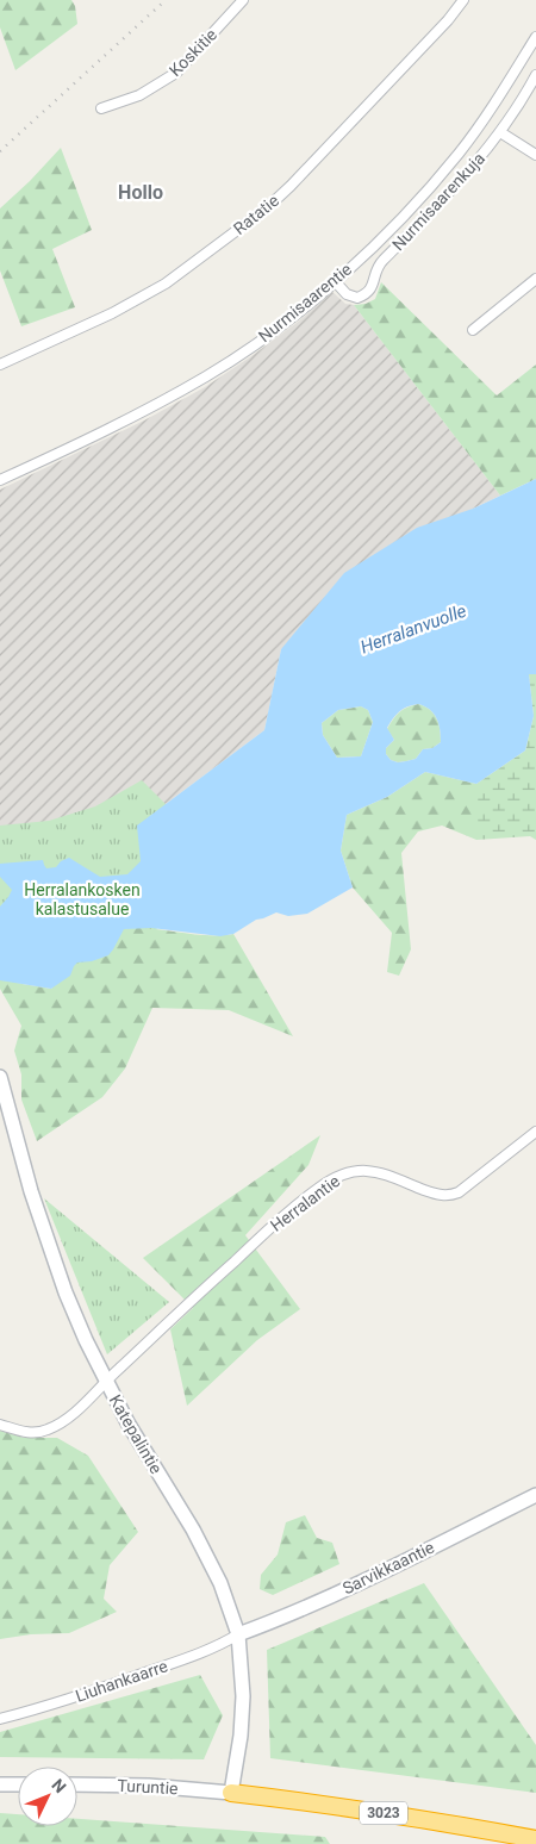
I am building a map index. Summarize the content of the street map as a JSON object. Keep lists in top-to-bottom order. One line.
{"streets":{"highway":["3023"],"main road":["Katepalintie","Sarvikkaantie","Turuntie"],"street":["Koskitie","Nurmisaarenkuja","Ratatie","Nurmisaarentie","Herralantie","Liuhankaarre"]},"crossings":[["Nurmisaarenkuja","Nurmisaarentie"],["Herralantie","Katepalintie"],["Katepalintie","Sarvikkaantie"],["Katepalintie","Liuhankaarre"],["Katepalintie","Turuntie"],["Katepalintie","3023"],["Sarvikkaantie","Liuhankaarre"],["Turuntie","3023"]],"districts":["Hollo"],"water":["Herralanvuolle"],"parks":["Herralankosken kalastusalue"],"north":"top right"}
